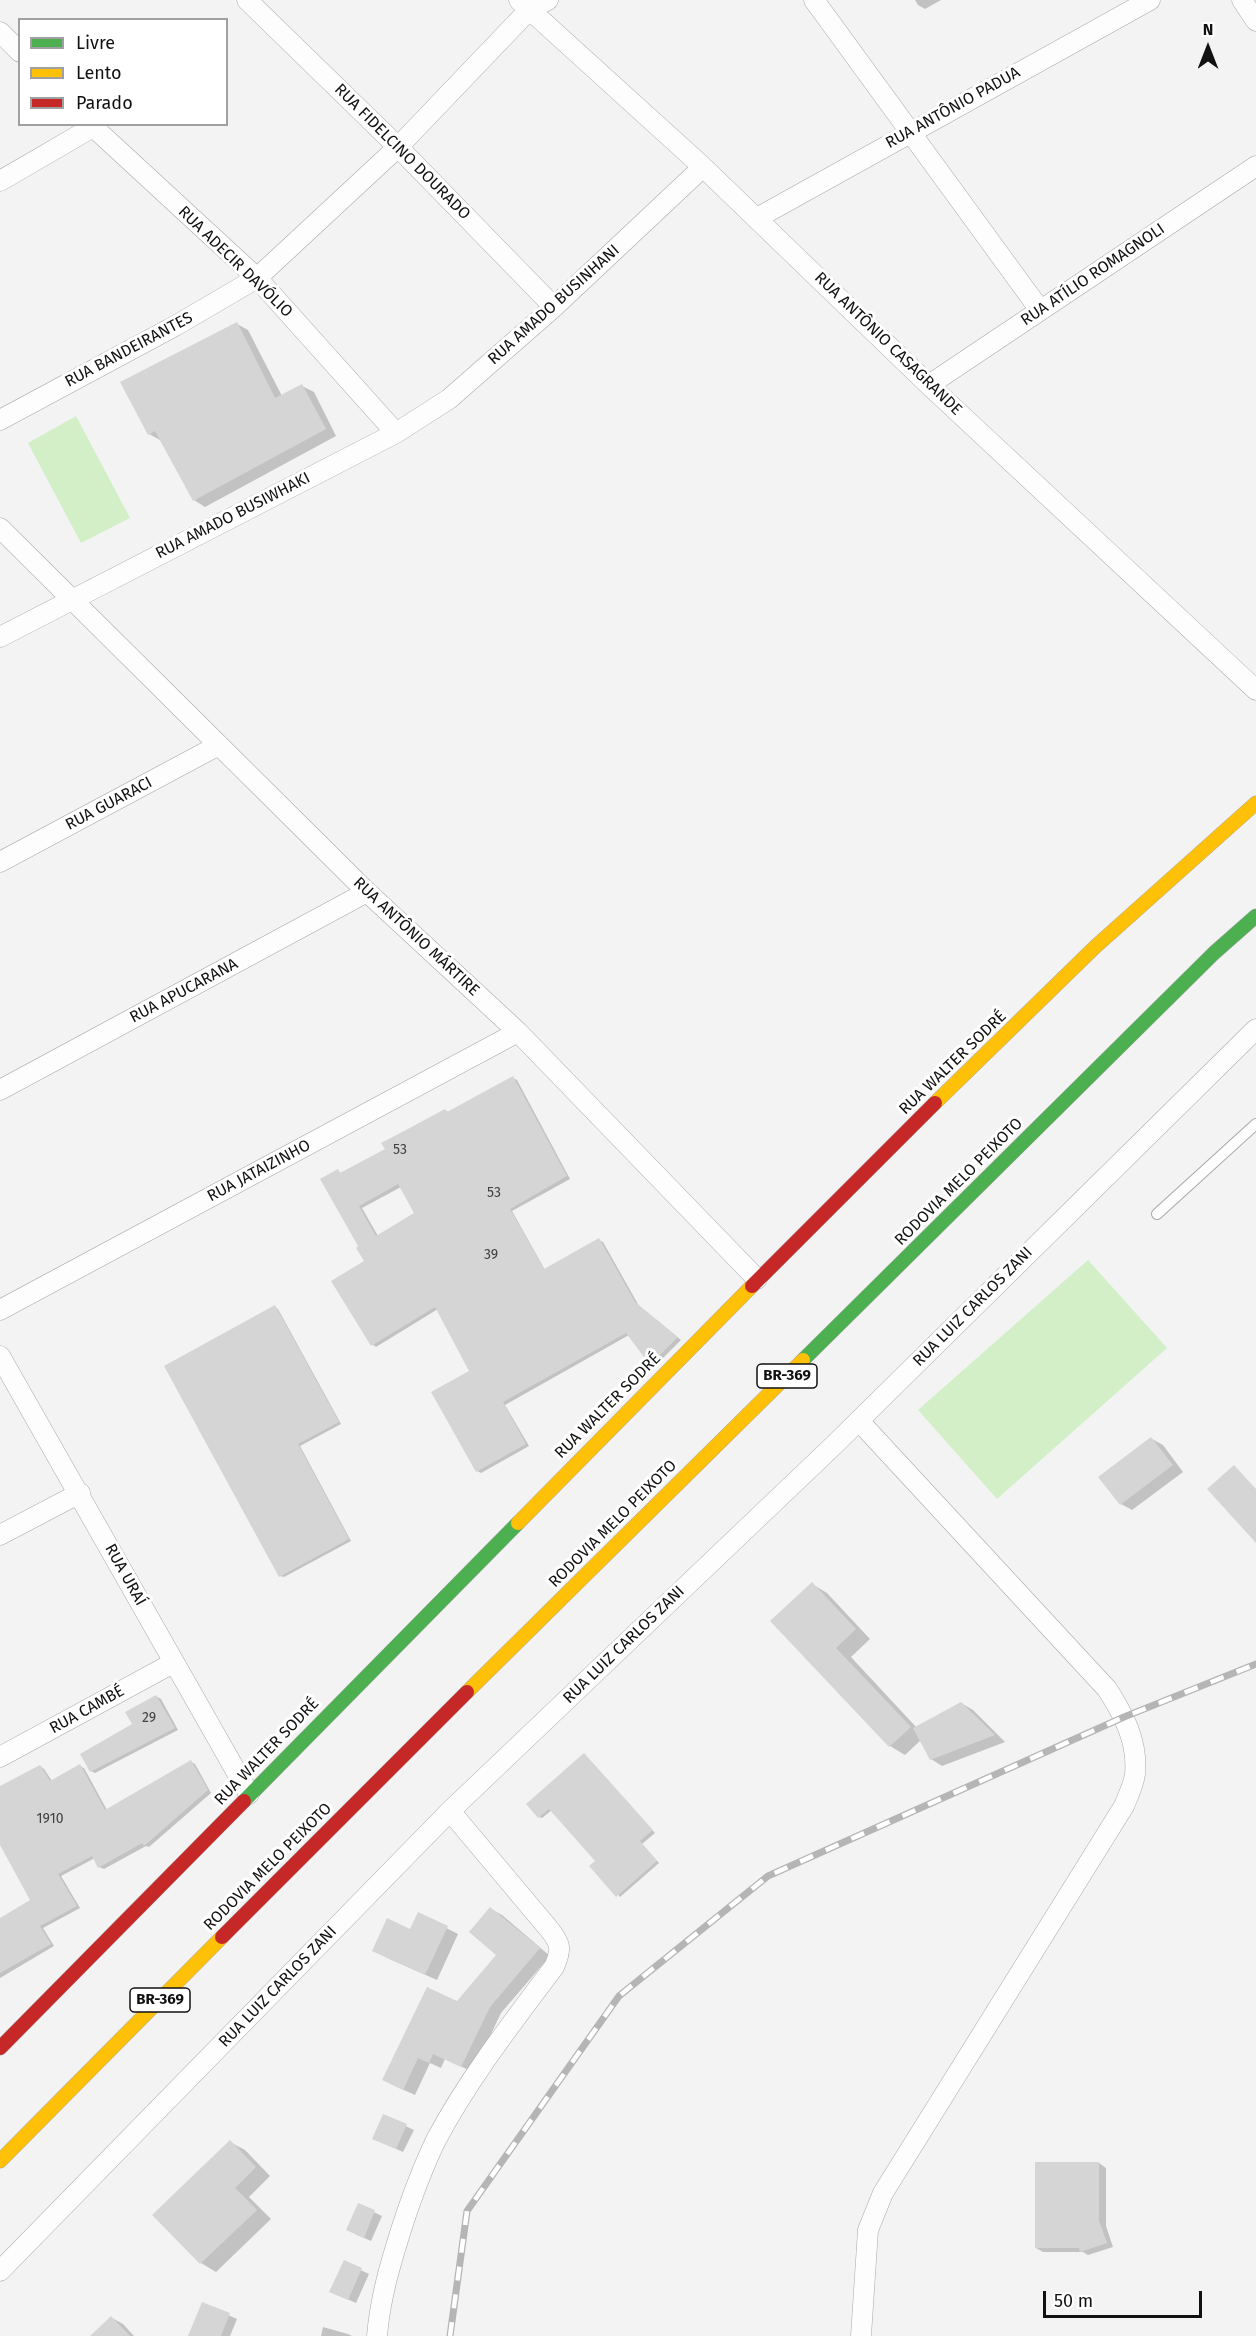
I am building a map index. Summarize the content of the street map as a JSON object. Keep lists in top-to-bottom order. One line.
{"streets":{"street":["RUA ANTÔNIO PADUA","RUA FIDELCINO DOURADO","RUA ADECIR DAVÓLIO","RUA ATÍLIO ROMAGNOLI","RUA AMADO BUSINHANI","RUA ANTÔNIO CASAGRANDE","RUA BANDEIRANTES","RUA AMADO BUSIWHAKI","RUA GUARACI","RUA ANTÔNIO MÁRTIRE","RUA APUCARANA","RUA WALTER SODRÉ","RUA JATAIZINHO","RODOVIA MELO PEIXOTO","RUA LUIZ CARLOS ZANI","BR-369","RUA URAÍ","RUA CAMBÉ"]},"crossings":[["RUA ANTÔNIO PADUA","RUA ANTÔNIO CASAGRANDE"],["RUA FIDELCINO DOURADO","RUA AMADO BUSINHANI"],["RUA FIDELCINO DOURADO","RUA BANDEIRANTES"],["RUA ADECIR DAVÓLIO","RUA AMADO BUSINHANI"],["RUA ADECIR DAVÓLIO","RUA BANDEIRANTES"],["RUA ADECIR DAVÓLIO","RUA AMADO BUSIWHAKI"],["RUA ATÍLIO ROMAGNOLI","RUA ANTÔNIO CASAGRANDE"],["RUA AMADO BUSINHANI","RUA ANTÔNIO CASAGRANDE"],["RUA AMADO BUSINHANI","RUA AMADO BUSIWHAKI"],["RUA ANTÔNIO CASAGRANDE","RUA BANDEIRANTES"],["RUA AMADO BUSIWHAKI","RUA ANTÔNIO MÁRTIRE"],["RUA GUARACI","RUA ANTÔNIO MÁRTIRE"],["RUA ANTÔNIO MÁRTIRE","RUA APUCARANA"],["RUA ANTÔNIO MÁRTIRE","RUA WALTER SODRÉ"],["RUA ANTÔNIO MÁRTIRE","RUA JATAIZINHO"],["RUA WALTER SODRÉ","RUA URAÍ"],["RUA URAÍ","RUA CAMBÉ"]],"house_numbers":["53","53","39","29","1910"],"legend":["Livre","Lento","Parado"],"scale_bar":"50 m","north":"top"}
